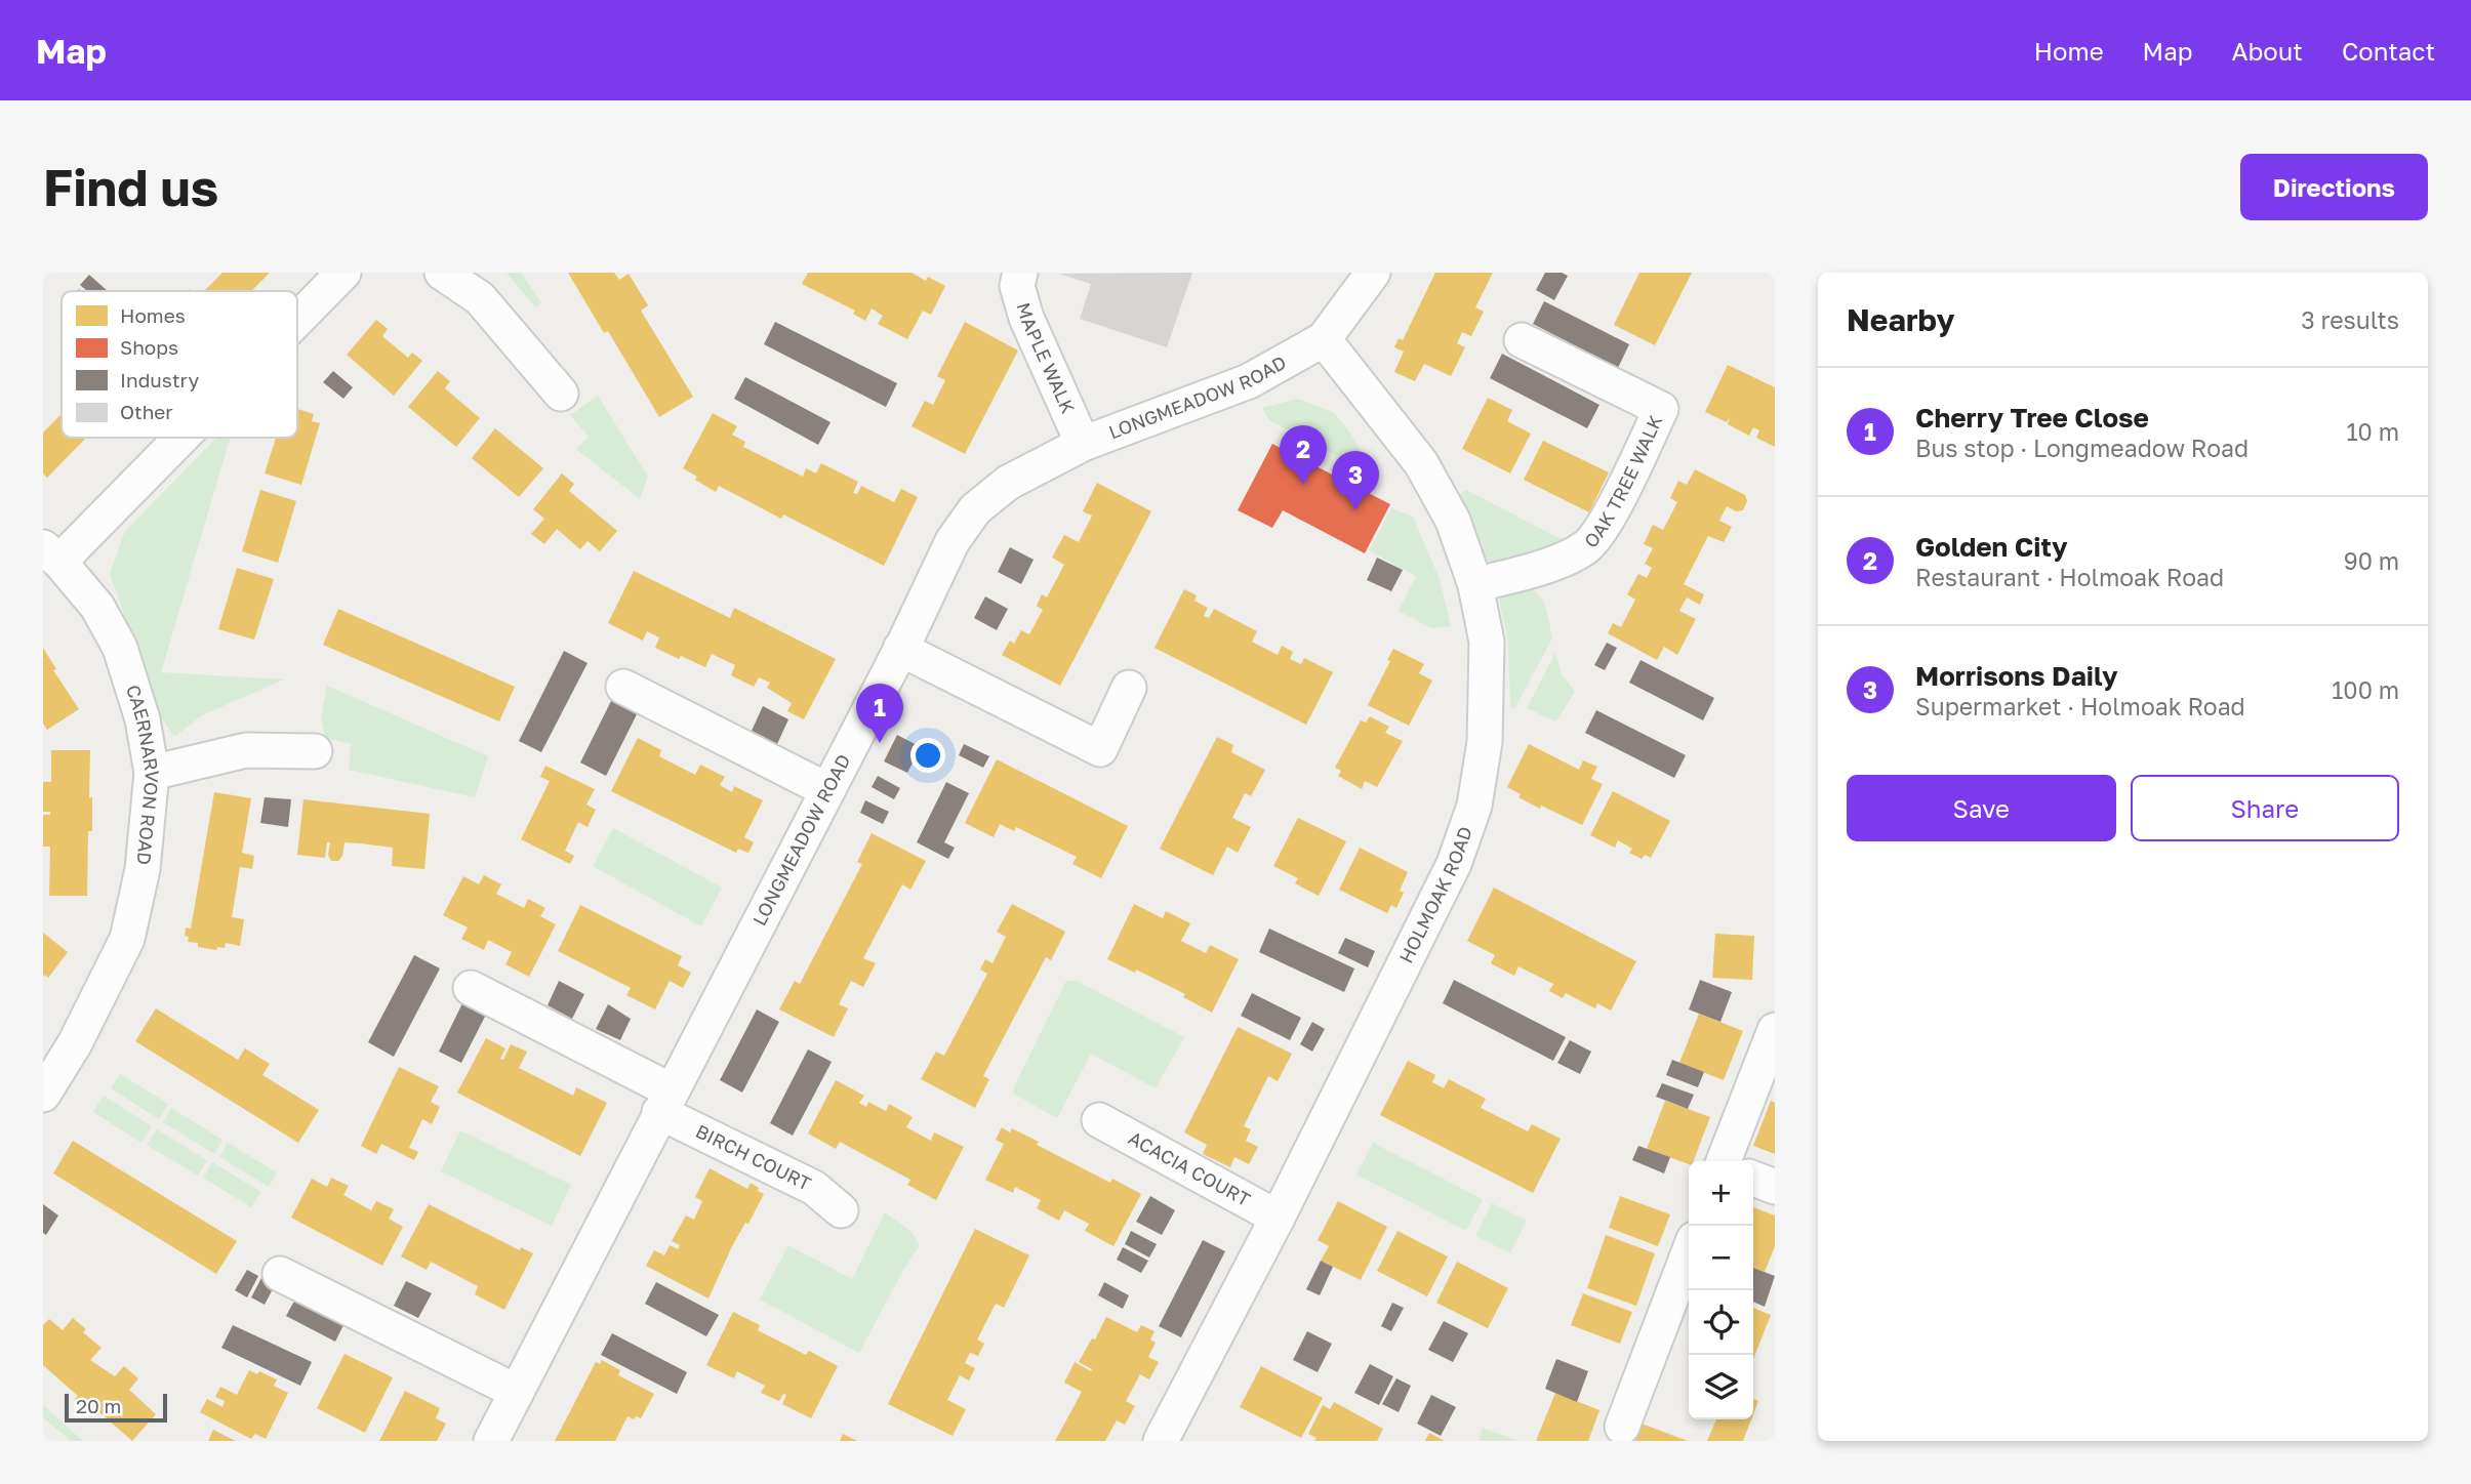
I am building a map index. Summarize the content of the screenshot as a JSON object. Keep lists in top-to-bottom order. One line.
{"streets":{"street":["MAPLE WALK","LONGMEADOW ROAD","OAK TREE WALK","CAERNARVON ROAD","HOLMOAK ROAD","BIRCH COURT","ACACIA COURT"]},"crossings":[["MAPLE WALK","LONGMEADOW ROAD"],["LONGMEADOW ROAD","HOLMOAK ROAD"],["LONGMEADOW ROAD","BIRCH COURT"],["OAK TREE WALK","HOLMOAK ROAD"],["HOLMOAK ROAD","ACACIA COURT"]],"legend":["Homes","Shops","Industry","Other"],"scale_bar":"20 m","page":{"header":"Map","nav":["Home","Map","About","Contact"],"buttons":["Directions",["Save","Share"]],"title":"Find us","heading":["Nearby","3 results"],"list":[{"mark":"1","name":"Cherry Tree Close","note":"Bus stop · Longmeadow Road","value":"10 m"},{"mark":"2","name":"Golden City","note":"Restaurant · Holmoak Road","value":"90 m"},{"mark":"3","name":"Morrisons Daily","note":"Supermarket · Holmoak Road","value":"100 m"}],"pins":["2","3","1"],"map_buttons":["+","−"],"scale":"20 m"}}
